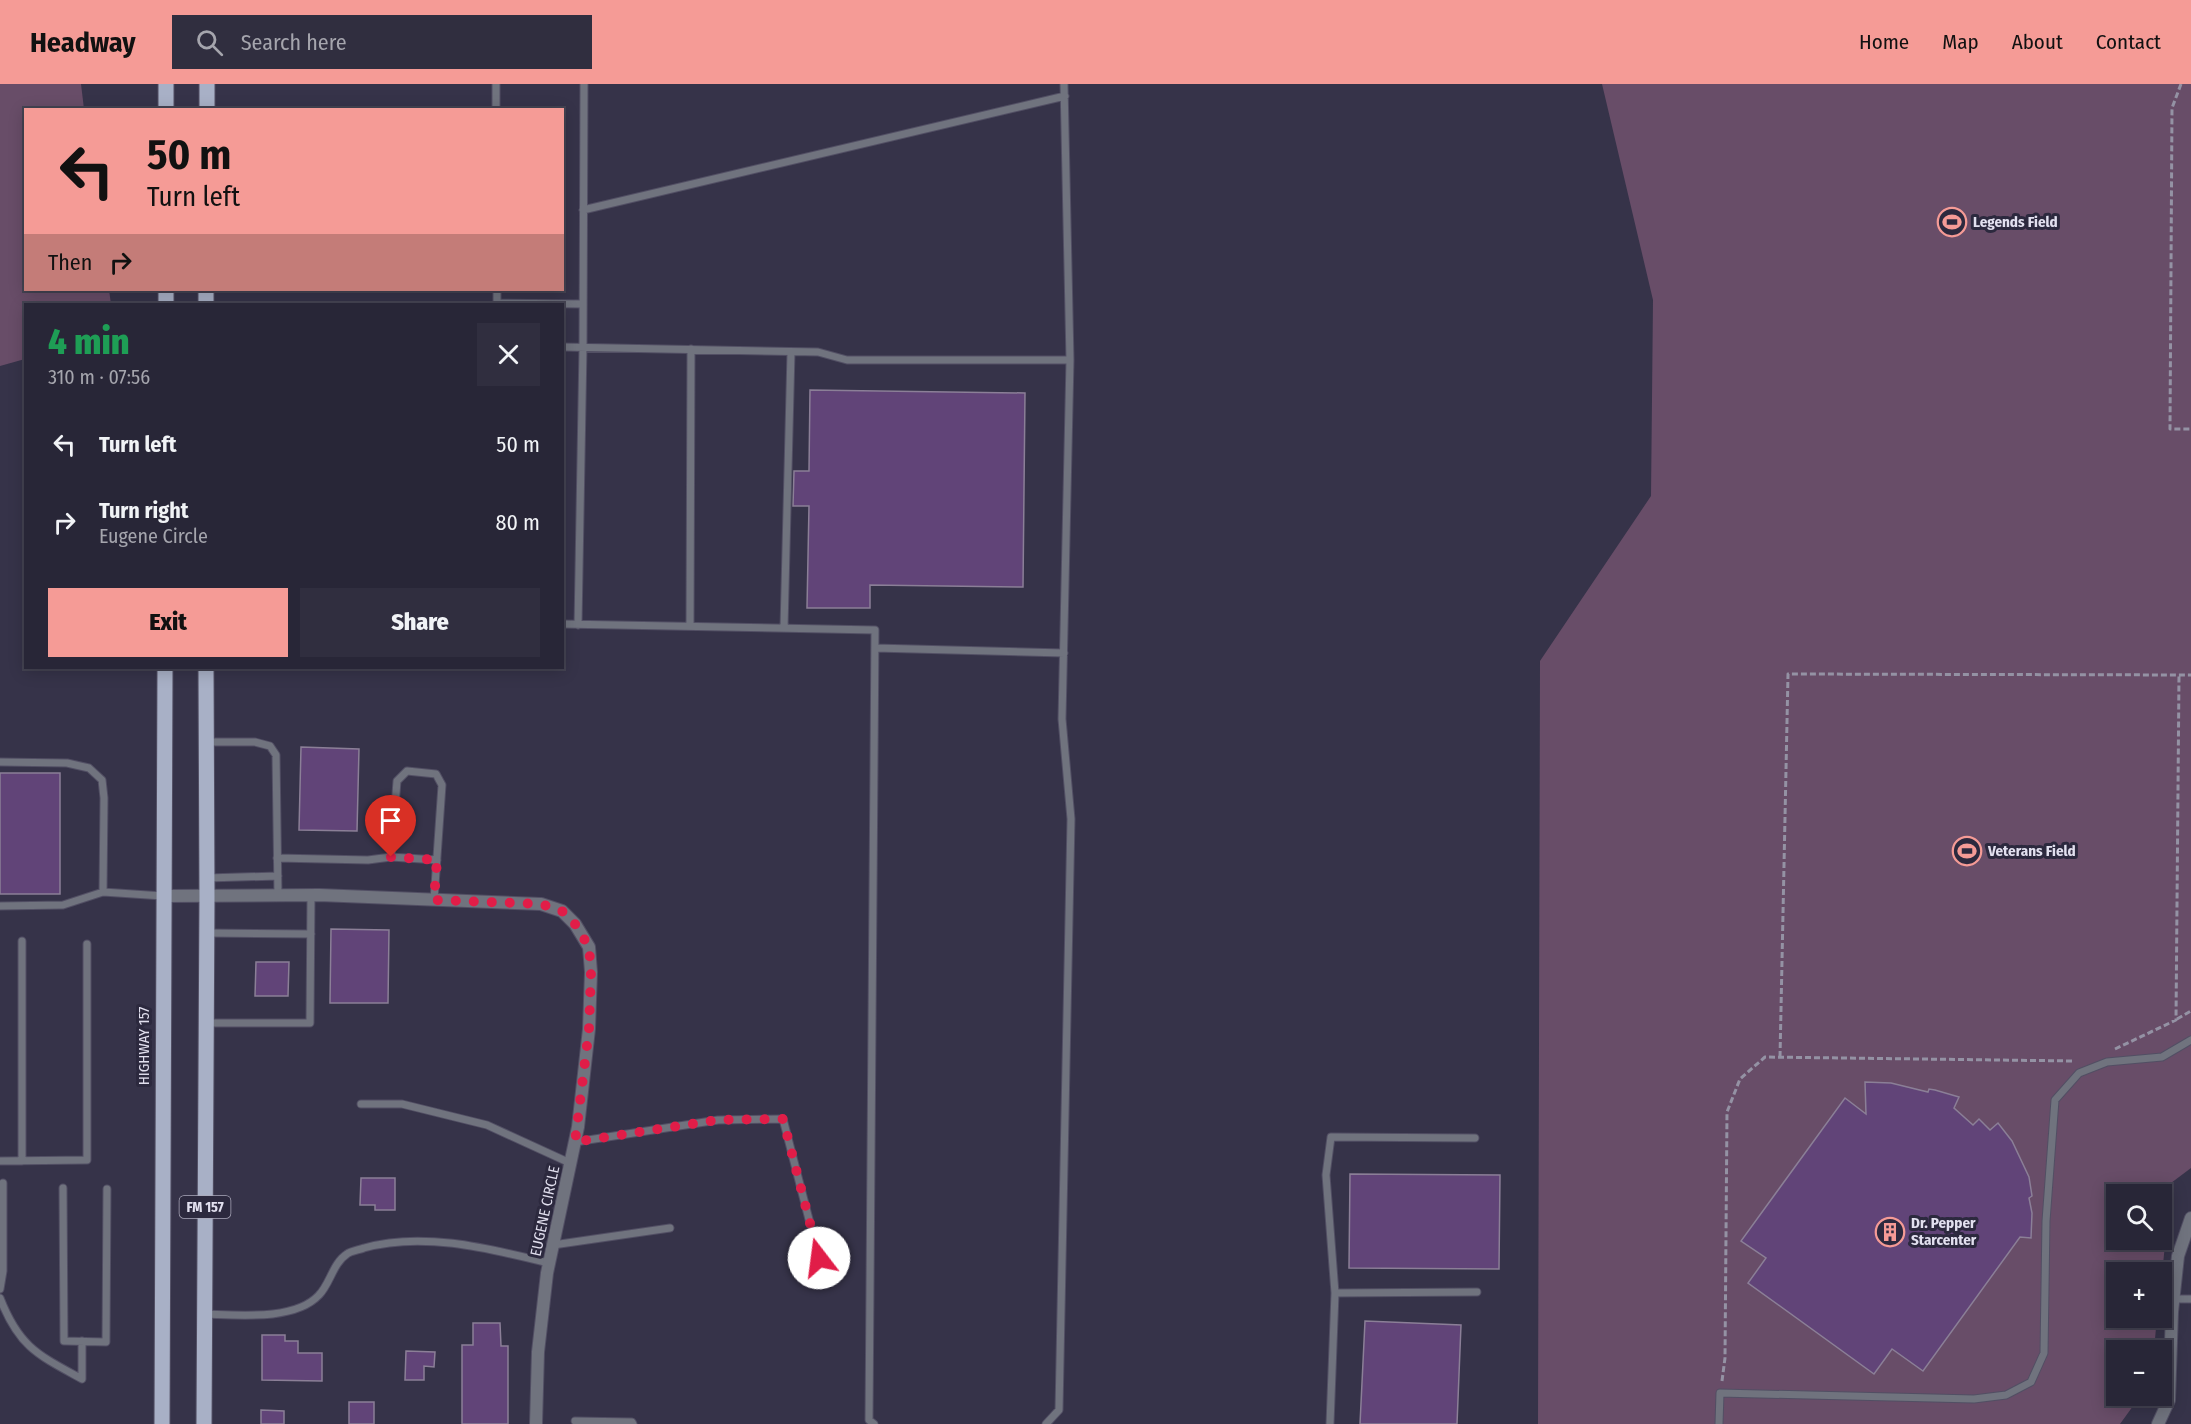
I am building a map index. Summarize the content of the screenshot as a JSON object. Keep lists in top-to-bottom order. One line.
{"streets":{"main road":["HIGHWAY 157","FM 157"],"street":["EUGENE CIRCLE"]},"crossings":[["HIGHWAY 157","EUGENE CIRCLE"],["FM 157","EUGENE CIRCLE"]],"places":{"sports":["Legends Field","Veterans Field"],"building":["Dr. Pepper Starcenter"]},"page":{"header":"Headway","search":"Search here","nav":["Home","Map","About","Contact"],"turn":["50 m","Turn left"],"then":"Then","heading":["4 min","310 m · 07:56"],"list":[{"name":"Turn left","value":"50 m"},{"name":"Turn right","note":"Eugene Circle","value":"80 m"}],"buttons":["Exit","Share"],"map_buttons":["+","−"]}}
